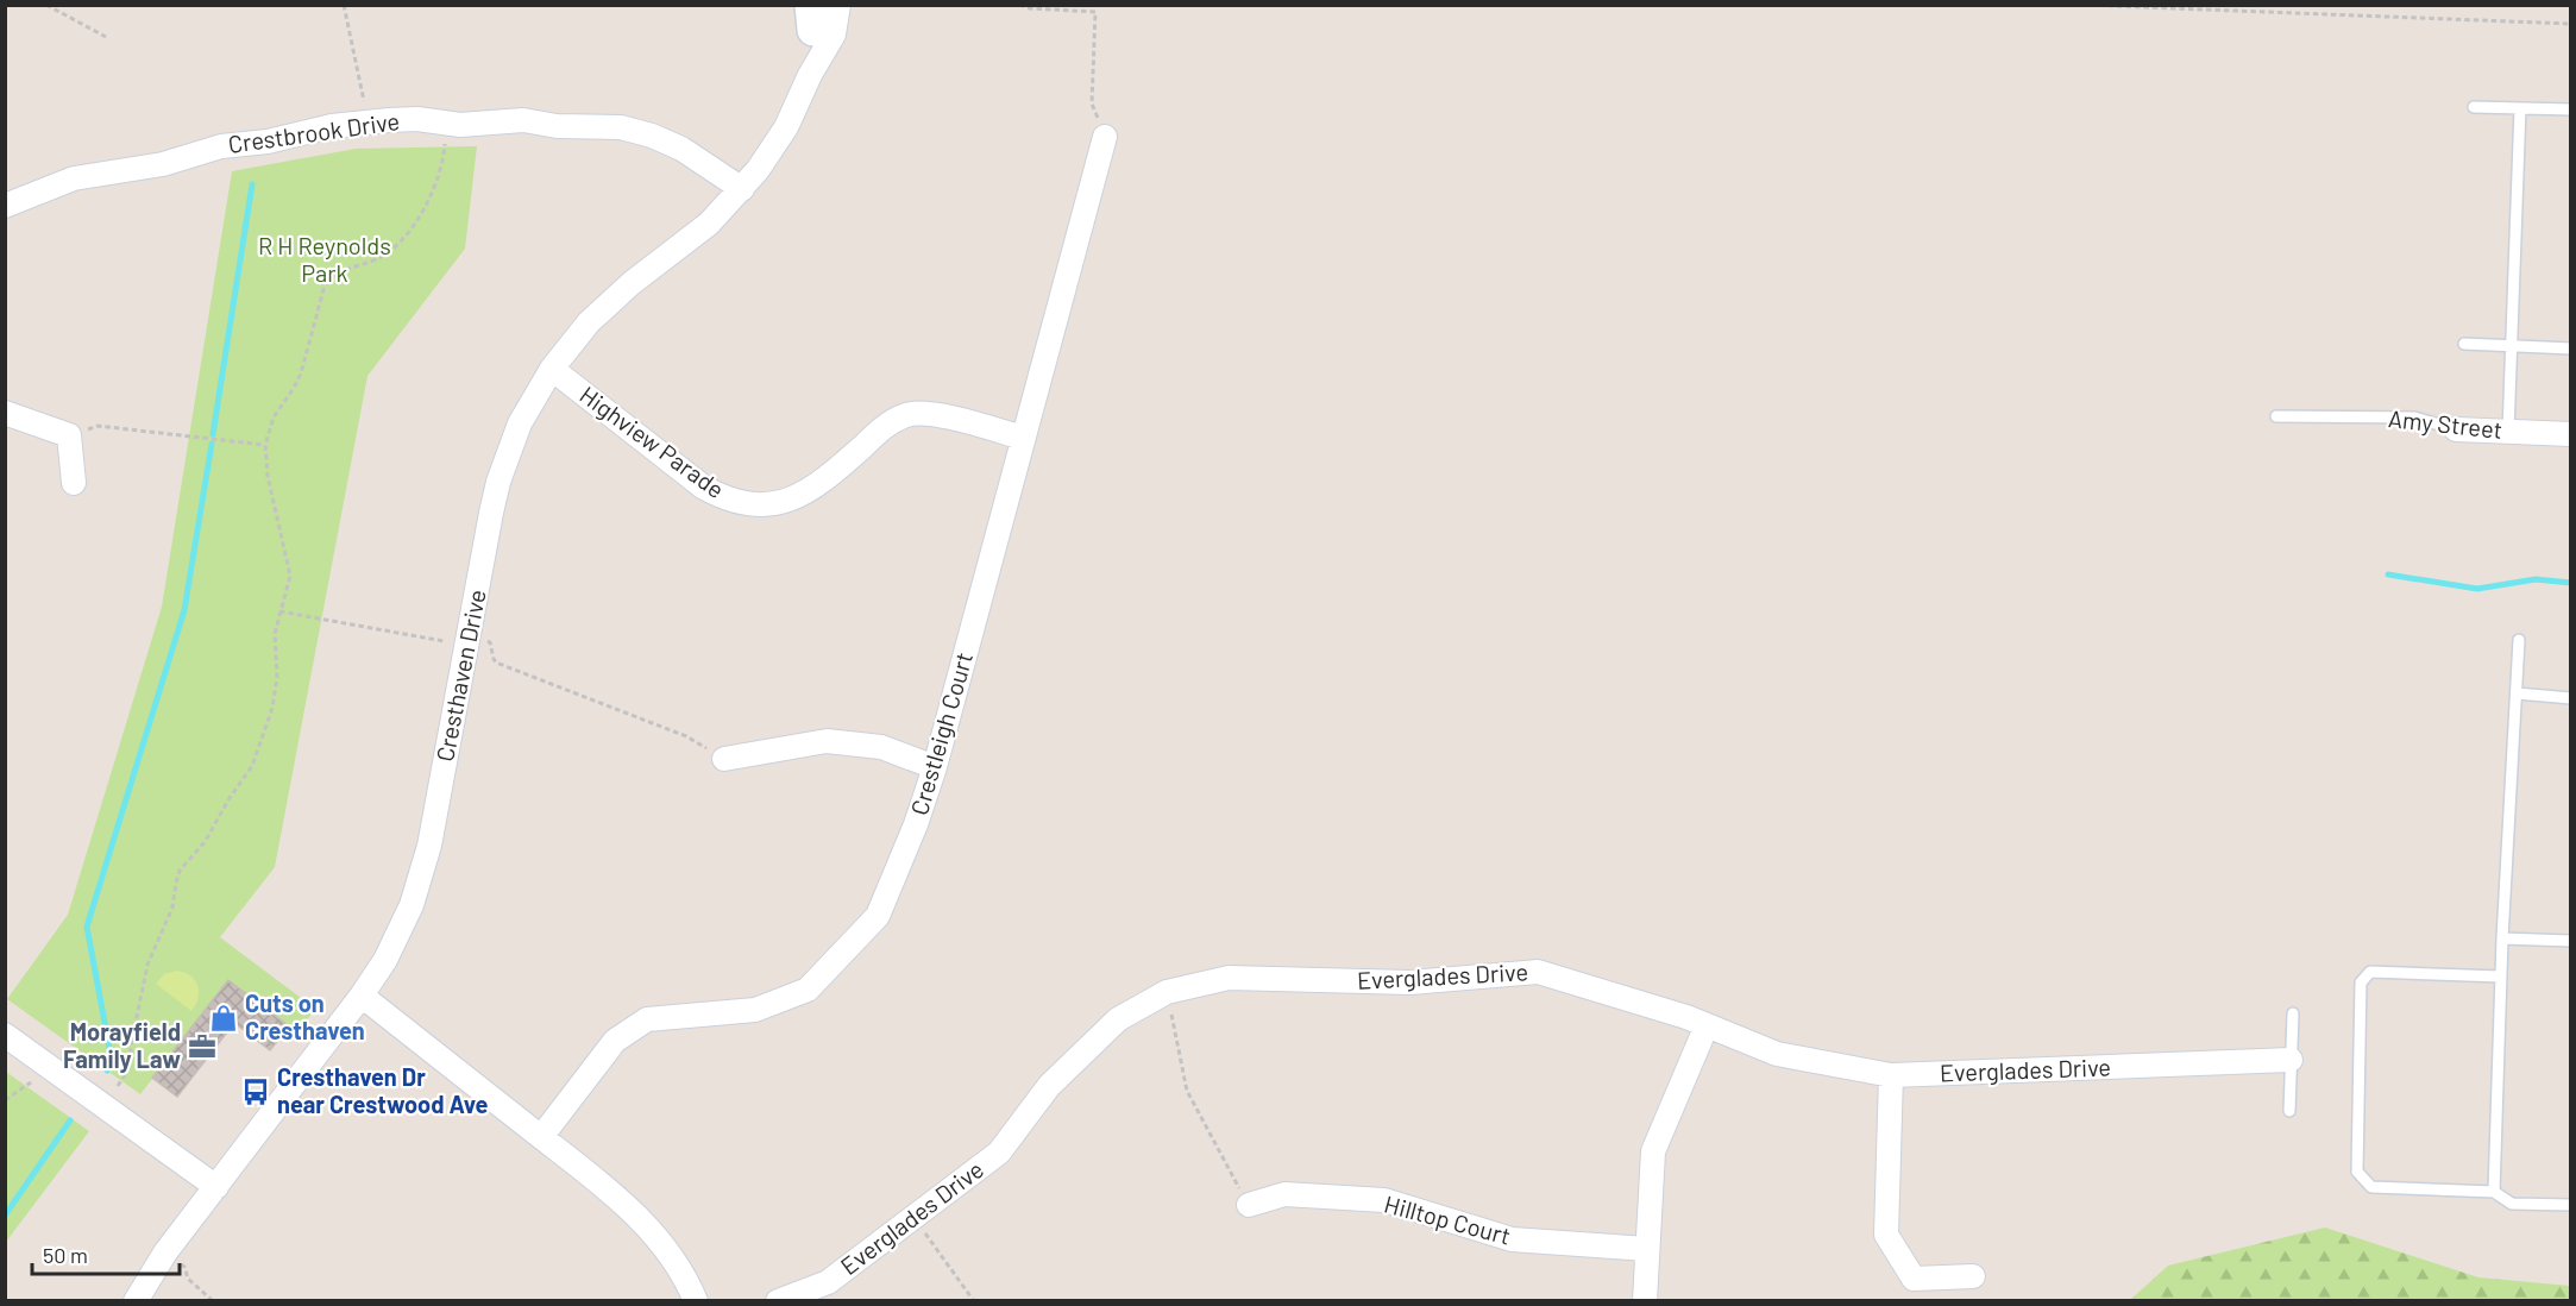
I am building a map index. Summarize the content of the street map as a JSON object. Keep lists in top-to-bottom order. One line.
{"streets":{"street":["Crestbrook Drive","Amy Street","Highview Parade","Cresthaven Drive","Crestleigh Court","Everglades Drive","Hilltop Court"]},"crossings":[["Crestbrook Drive","Cresthaven Drive"],["Highview Parade","Cresthaven Drive"],["Highview Parade","Crestleigh Court"]],"parks":["R H Reynolds Park"],"places":{"shop":["Cuts on Cresthaven"],"office":["Morayfield Family Law"],"bus stop":["Cresthaven Dr near Crestwood Ave"]},"scale_bar":"50 m"}
